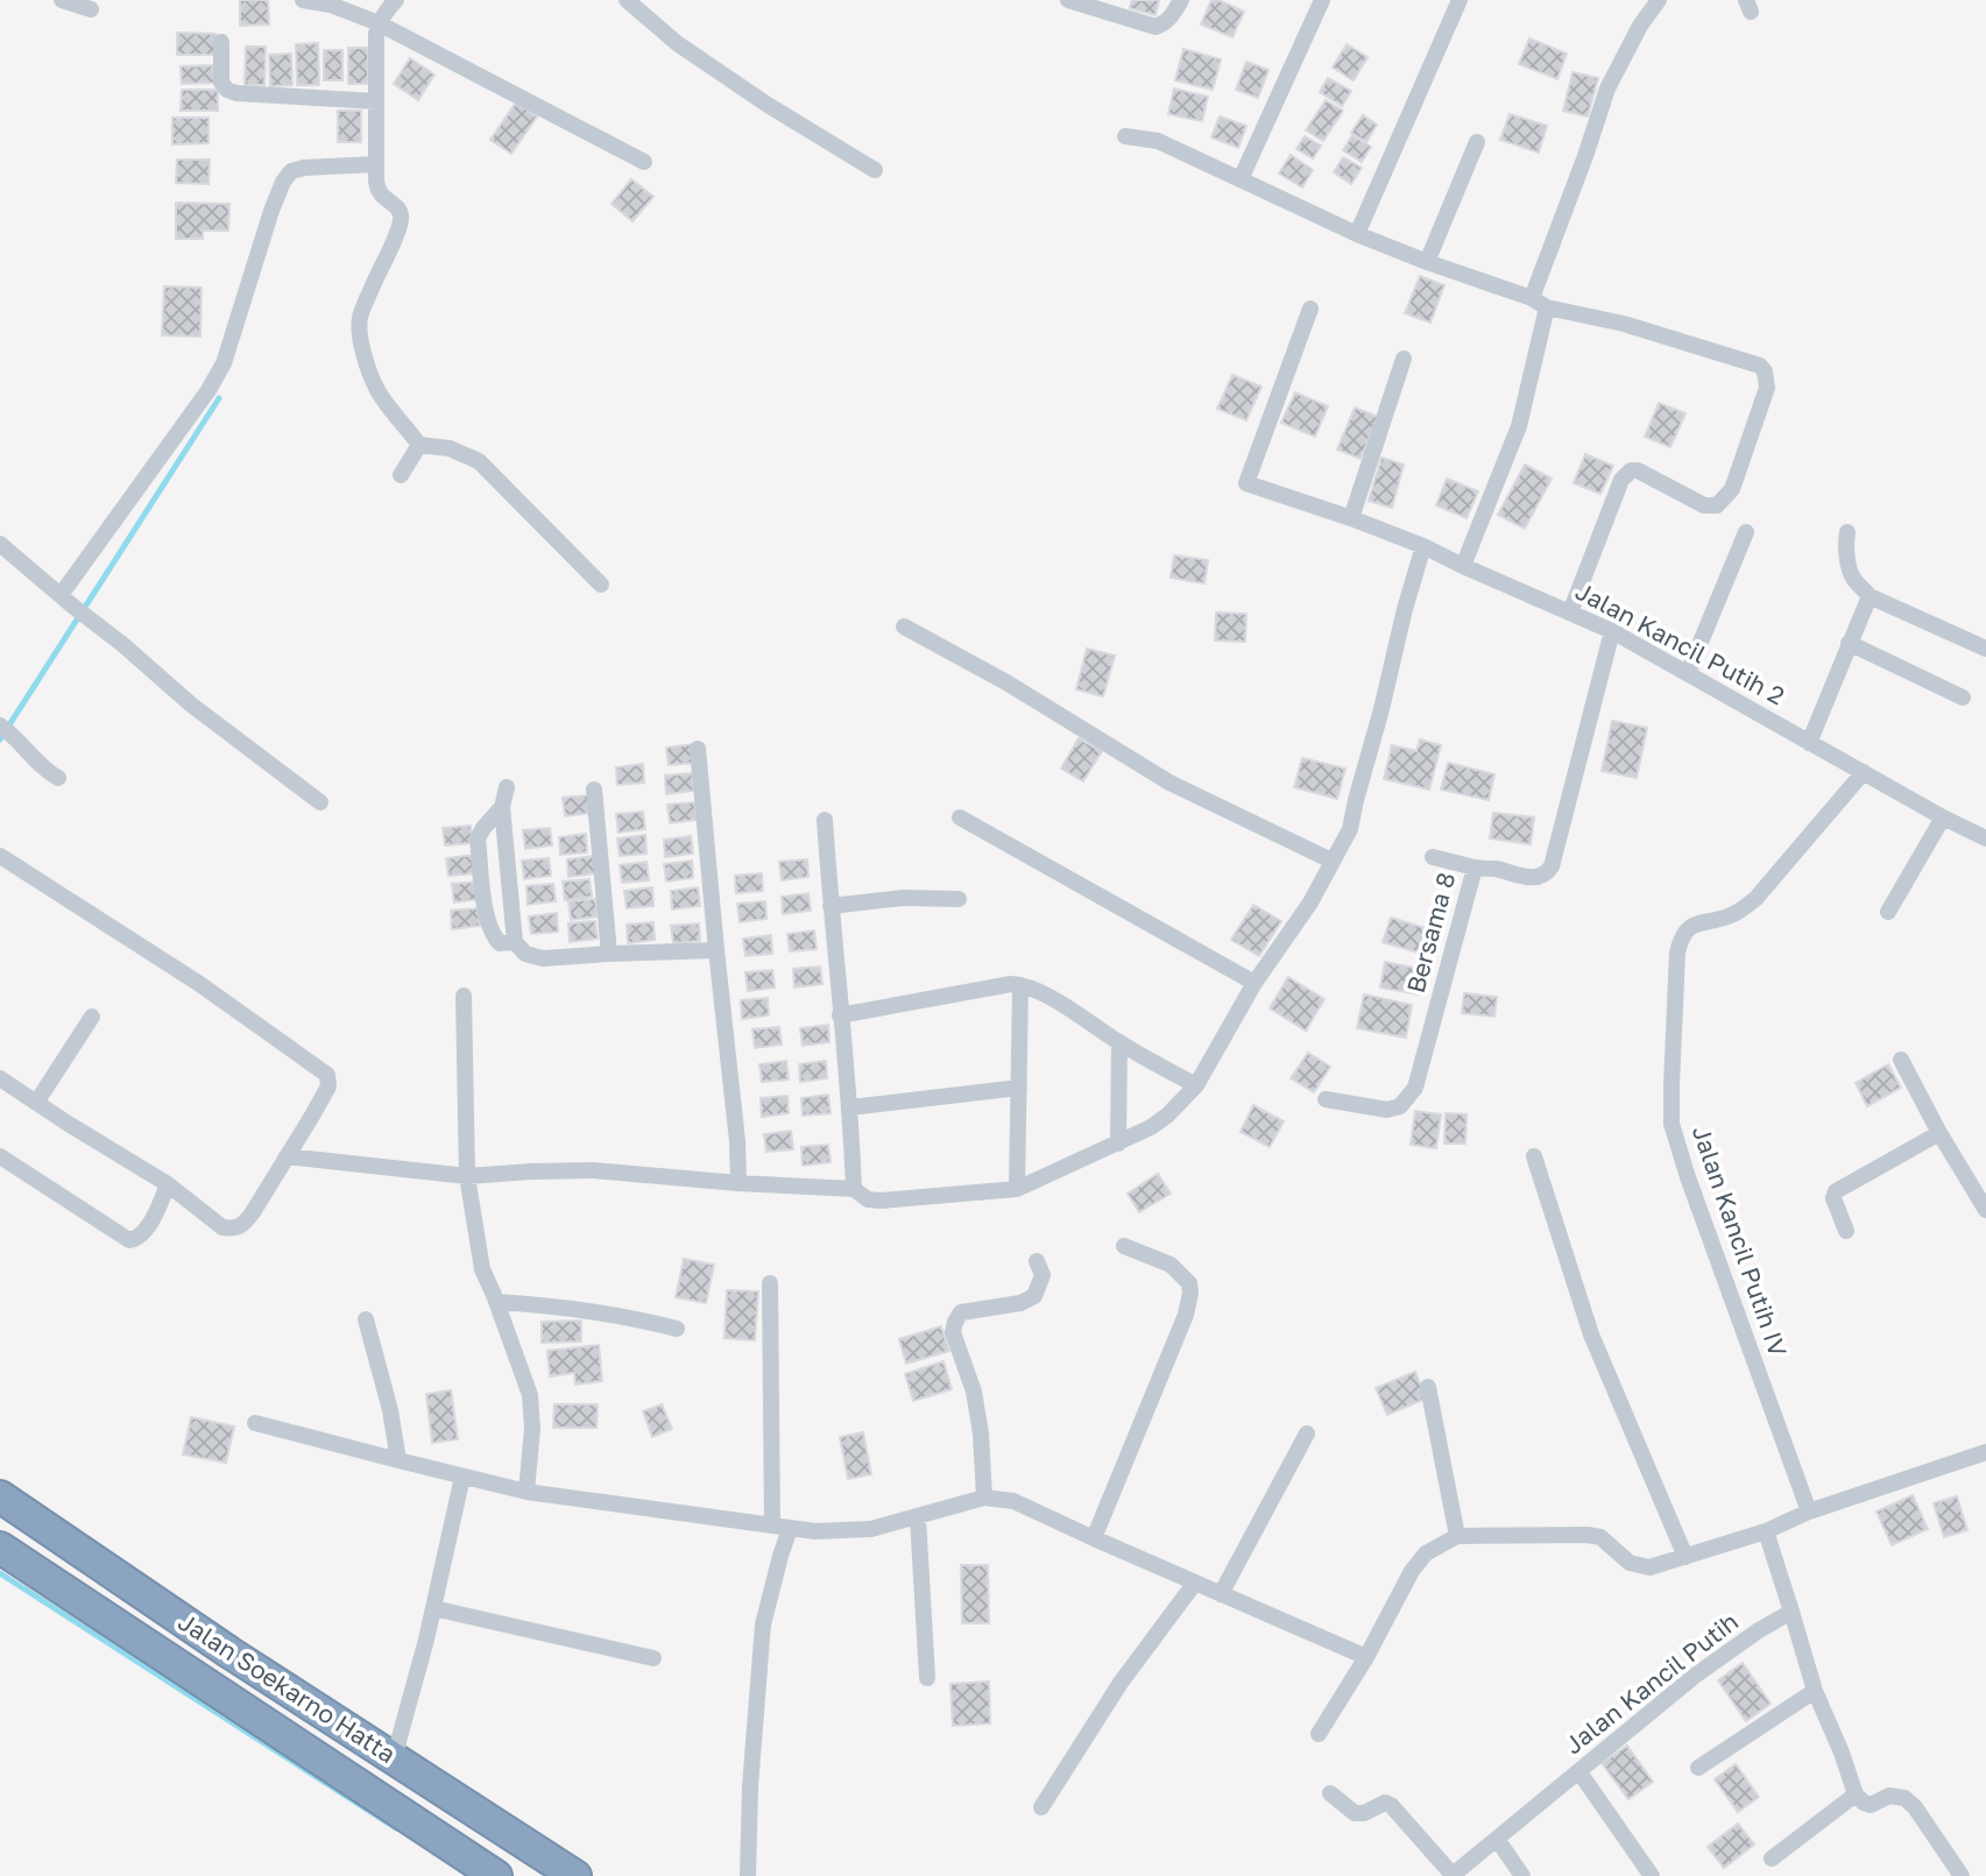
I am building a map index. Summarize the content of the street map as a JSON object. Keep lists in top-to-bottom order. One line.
{"streets":{"highway":["Jalan Soekarno Hatta"],"street":["Jalan Kancil Putih 2","Bersama 8","Jalan Kancil Putih IV","Jalan Kancil Putih"]},"crossings":[["Jalan Kancil Putih 2","Bersama 8"],["Jalan Kancil Putih 2","Jalan Kancil Putih IV"]]}
